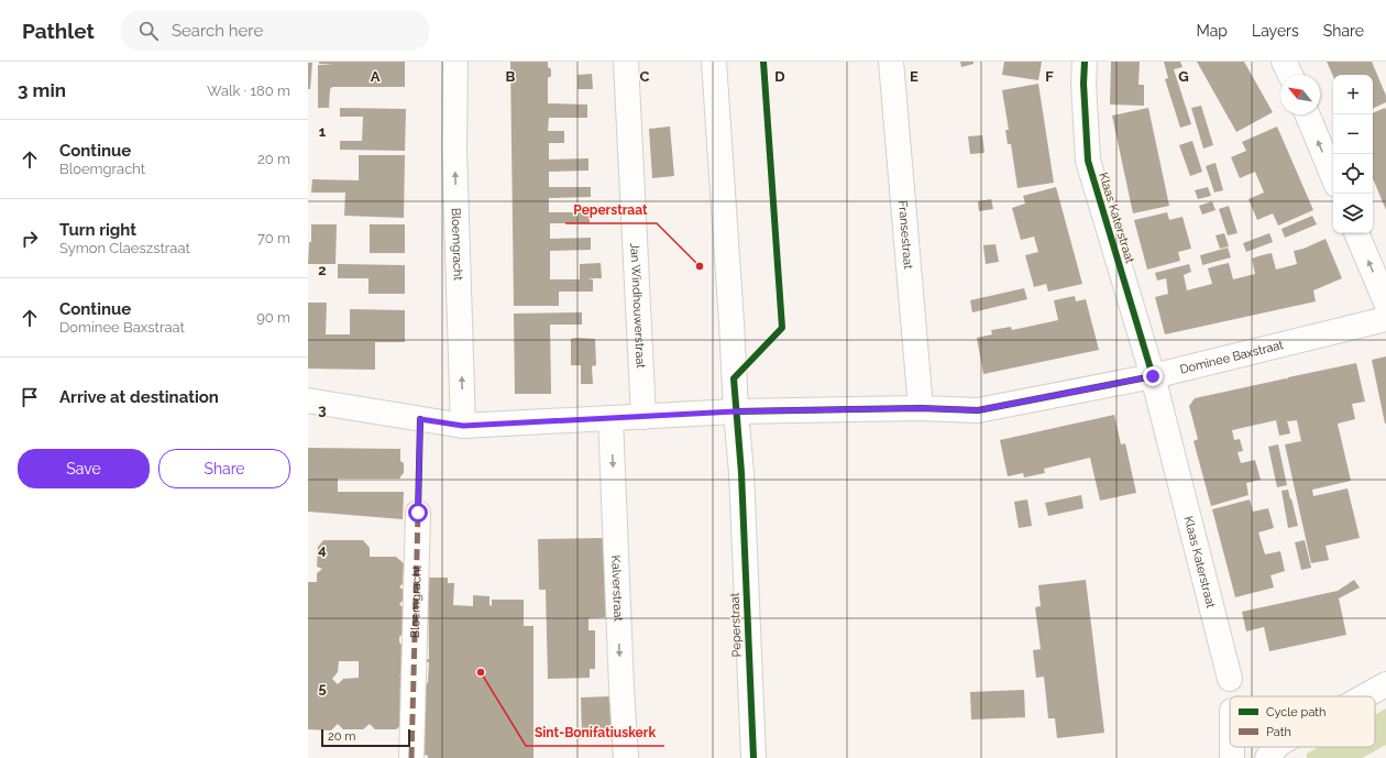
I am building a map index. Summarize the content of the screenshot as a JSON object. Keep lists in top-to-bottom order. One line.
{"streets":{"street":["Klaas Katerstraat","Fransestraat","Bloemgracht","Jan Windhouwerstraat","Dominee Baxstraat","Kalverstraat","Peperstraat"]},"crossings":[["Klaas Katerstraat","Dominee Baxstraat"],["Fransestraat","Dominee Baxstraat"],["Bloemgracht","Dominee Baxstraat"],["Jan Windhouwerstraat","Dominee Baxstraat"],["Dominee Baxstraat","Kalverstraat"],["Dominee Baxstraat","Peperstraat"]],"one_way":["Bloemgracht","Kalverstraat"],"places":["Peperstraat","Sint-Bonifatiuskerk"],"legend":["Cycle path","Path"],"scale_bar":"20 m","north":"top left","page":{"header":"Pathlet","search":"Search here","nav":["Map","Layers","Share"],"heading":["3 min","Walk · 180 m"],"map_buttons":["+","−"],"list":[["Continue","Bloemgracht","20 m"],["Turn right","Symon Claeszstraat","70 m"],["Continue","Dominee Baxstraat","90 m"],"Arrive at destination"],"buttons":["Save","Share"],"scale":"20 m"},"grid":{"columns":["A","B","C","D","E","F","G"],"rows":["1","2","3","4","5"]}}
